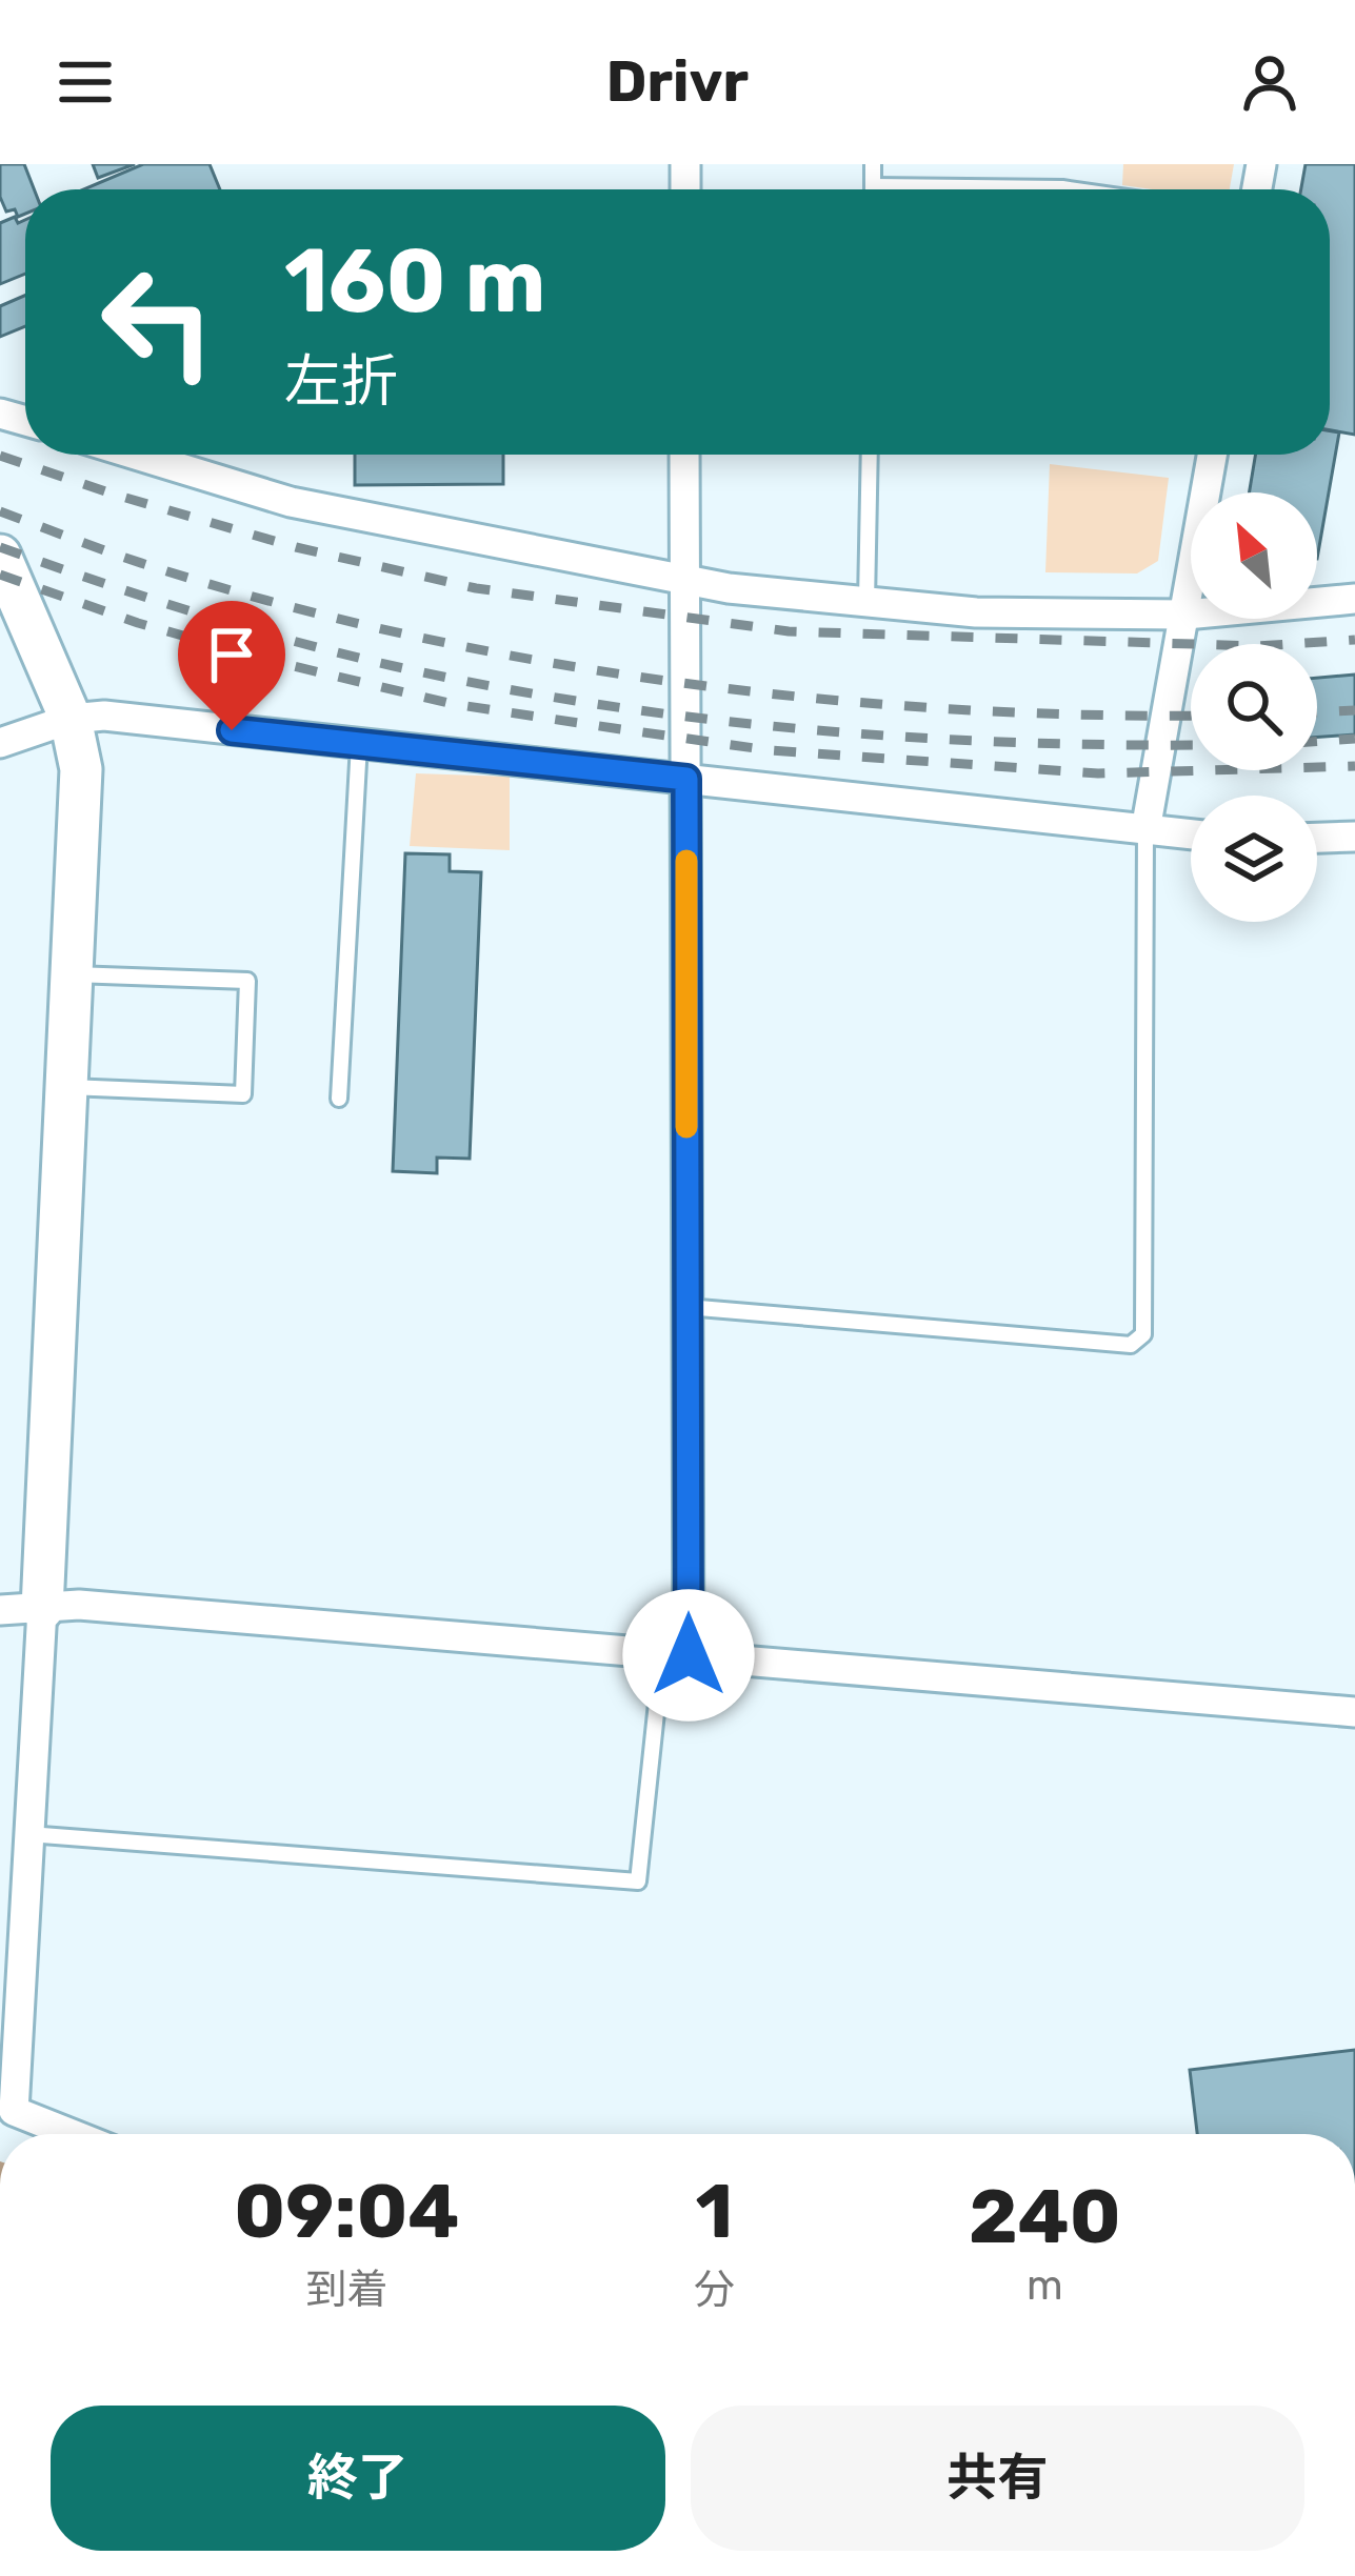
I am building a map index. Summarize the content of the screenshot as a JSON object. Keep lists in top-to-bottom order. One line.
{"north":"top left","page":{"header":"Drivr","turn":["160 m","左折"],"eta":["09:04","到着","1","分","240","m"],"buttons":["終了","共有"]}}
